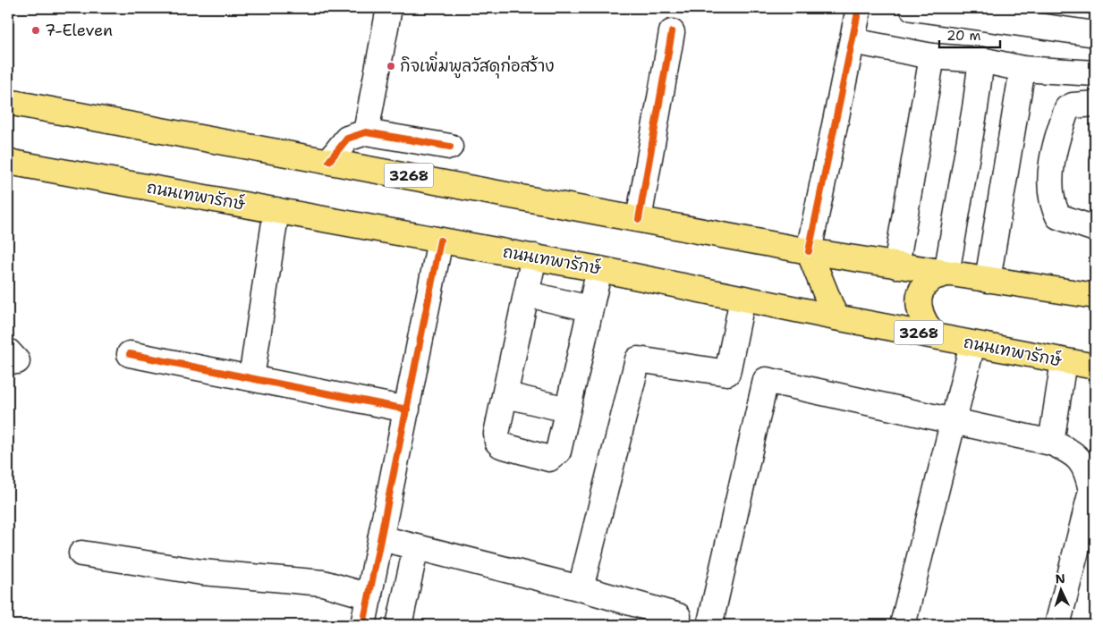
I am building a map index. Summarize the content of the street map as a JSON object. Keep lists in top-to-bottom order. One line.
{"streets":{"main road":["3268","ถนนเทพารักษ์"]},"places":["7-Eleven","กิจเพิ่มพูลวัสดุก่อสร้าง"],"scale_bar":"20 m","north":"top"}
